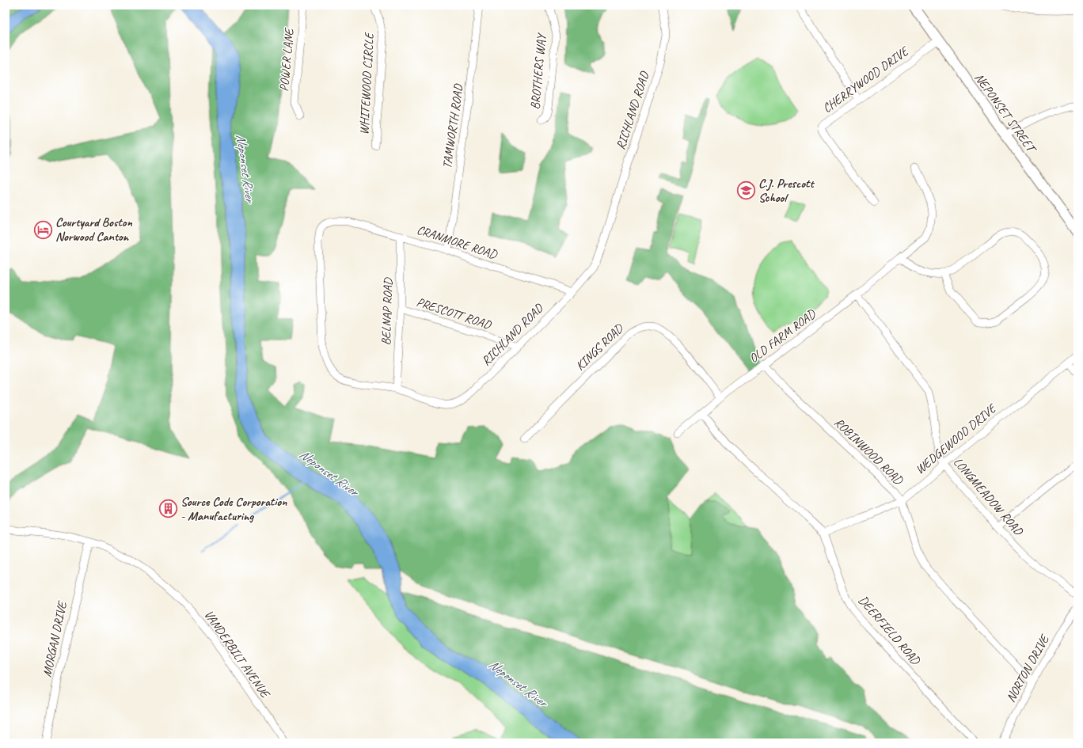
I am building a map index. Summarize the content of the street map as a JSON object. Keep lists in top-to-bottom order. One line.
{"streets":{"main road":["NEPONSET STREET"],"street":["POWER LANE","BROTHERS WAY","CHERRYWOOD DRIVE","WHITEWOOD CIRCLE","RICHLAND ROAD","TAMWORTH ROAD","CRANMORE ROAD","BELNAP ROAD","PRESCOTT ROAD","OLD FARM ROAD","KINGS ROAD","WEDGEWOOD DRIVE","ROBINWOOD ROAD","LONGMEADOW ROAD","DEERFIELD ROAD","MORGAN DRIVE","VANDERBILT AVENUE","NORTON DRIVE"]},"crossings":[["CHERRYWOOD DRIVE","NEPONSET STREET"],["RICHLAND ROAD","CRANMORE ROAD"],["RICHLAND ROAD","BELNAP ROAD"],["RICHLAND ROAD","PRESCOTT ROAD"],["TAMWORTH ROAD","CRANMORE ROAD"],["CRANMORE ROAD","BELNAP ROAD"],["BELNAP ROAD","PRESCOTT ROAD"],["OLD FARM ROAD","KINGS ROAD"],["OLD FARM ROAD","ROBINWOOD ROAD"],["OLD FARM ROAD","LONGMEADOW ROAD"],["OLD FARM ROAD","DEERFIELD ROAD"],["WEDGEWOOD DRIVE","ROBINWOOD ROAD"],["WEDGEWOOD DRIVE","LONGMEADOW ROAD"],["WEDGEWOOD DRIVE","DEERFIELD ROAD"],["ROBINWOOD ROAD","NORTON DRIVE"],["MORGAN DRIVE","VANDERBILT AVENUE"]],"water":["Neponset River"],"places":{"school or university":["C.J. Prescott School"],"hotel":["Courtyard Boston Norwood Canton"],"building":["Source Code Corporation - Manufacturing"]}}
